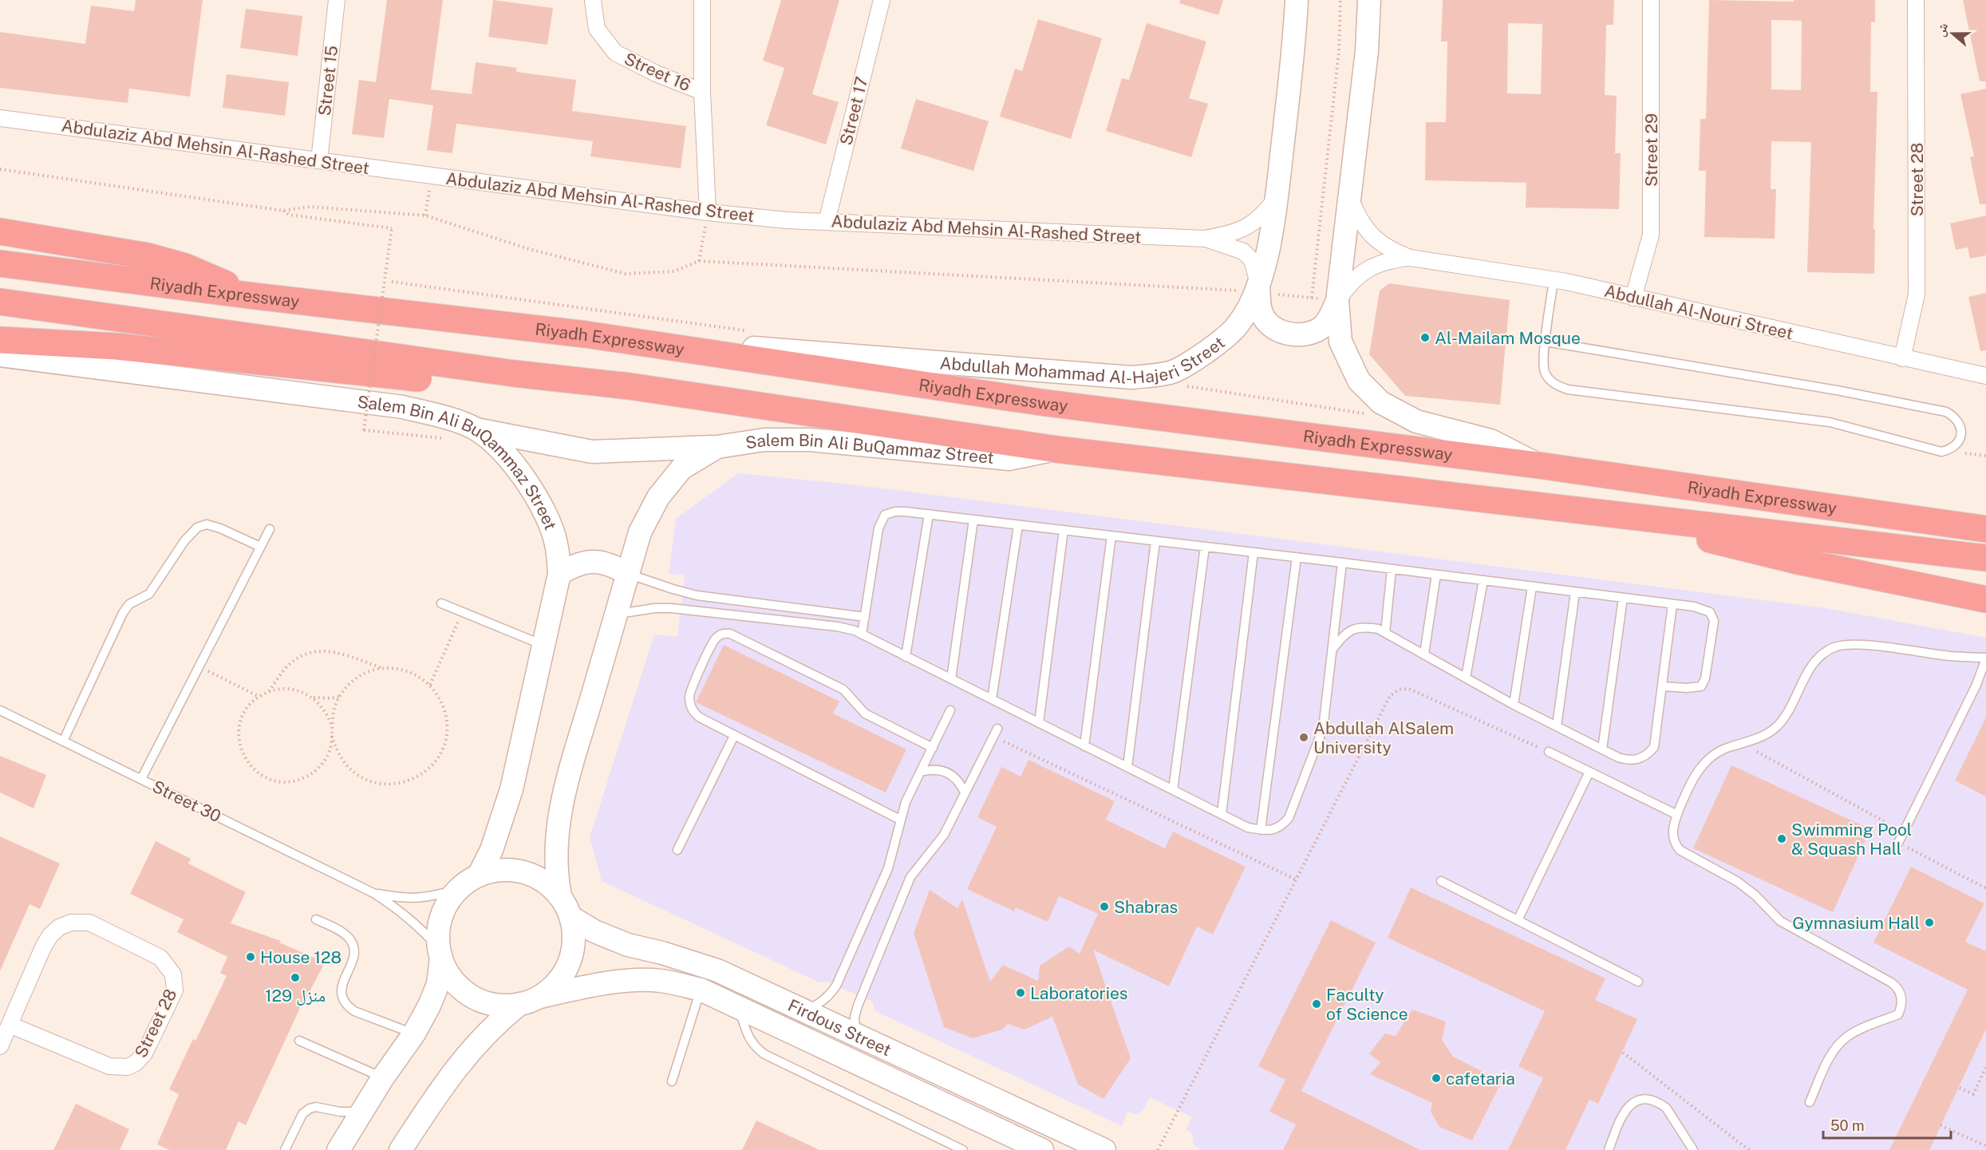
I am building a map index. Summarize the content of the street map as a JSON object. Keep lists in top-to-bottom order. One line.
{"streets":{"highway":["Riyadh Expressway"],"main road":["Abdullah Mohammad Al-Hajeri Street","Salem Bin Ali BuQammaz Street","Firdous Street"],"street":["Street 16","Street 15","Street 17","Abdulaziz Abd Mehsin Al-Rashed Street","Street 29","Street 28","Abdullah Al-Nouri Street"],"lane":["Street 30"]},"crossings":[["Street 16","Abdulaziz Abd Mehsin Al-Rashed Street"],["Street 15","Abdulaziz Abd Mehsin Al-Rashed Street"],["Street 17","Abdulaziz Abd Mehsin Al-Rashed Street"],["Abdulaziz Abd Mehsin Al-Rashed Street","Abdullah Mohammad Al-Hajeri Street"],["Street 29","Abdullah Al-Nouri Street"],["Street 28","Abdullah Al-Nouri Street"],["Riyadh Expressway","Abdullah Mohammad Al-Hajeri Street"],["Riyadh Expressway","Salem Bin Ali BuQammaz Street"],["Salem Bin Ali BuQammaz Street","Street 30"],["Salem Bin Ali BuQammaz Street","Firdous Street"],["Street 30","Firdous Street"]],"places":["Al-Mailam Mosque","Abdullah AlSalem University","Swimming Pool & Squash Hall","Shabras","Gymnasium Hall","House 128","منزل 129","Laboratories","Faculty of Science","cafetaria"],"scale_bar":"50 m","north":"left"}
